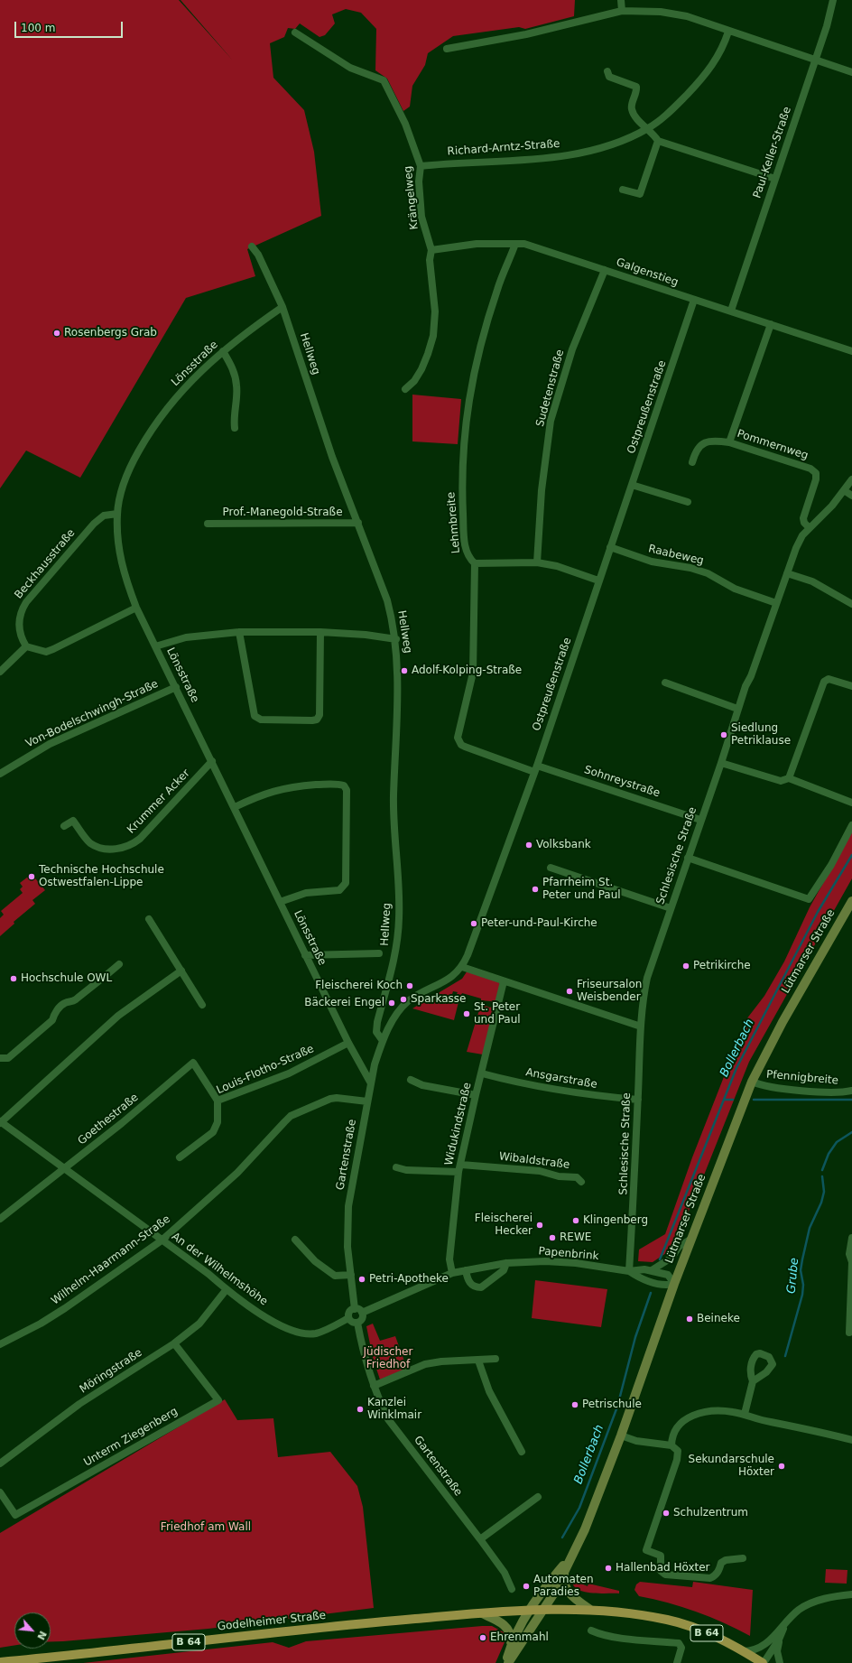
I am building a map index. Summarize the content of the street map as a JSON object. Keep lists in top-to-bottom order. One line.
{"streets":{"main road":["Lütmarser Straße","Godelheimer Straße","B 64"],"street":["Richard-Arntz-Straße","Paul-Keller-Straße","Krängelweg","Galgenstieg","Hellweg","Lönsstraße","Sudetenstraße","Ostpreußenstraße","Pommernweg","Prof.-Manegold-Straße","Lehmbreite","Raabeweg","Beckhausstraße","Von-Bodelschwingh-Straße","Sohnreystraße","Krummer Acker","Schlesische Straße","Louis-Flotho-Straße","Pfennigbreite","Ansgarstraße","Goethestraße","Widukindstraße","Gartenstraße","Wibaldstraße","Papenbrink","Wilhelm-Haarmann-Straße","An der Wilhelmshöhe","Möringstraße","Unterm Ziegenberg"]},"crossings":[["Richard-Arntz-Straße","Krängelweg"],["Paul-Keller-Straße","Galgenstieg"],["Krängelweg","Galgenstieg"],["Galgenstieg","Sudetenstraße"],["Galgenstieg","Ostpreußenstraße"],["Galgenstieg","Pommernweg"],["Galgenstieg","Lehmbreite"],["Hellweg","Lönsstraße"],["Hellweg","Ostpreußenstraße"],["Hellweg","Prof.-Manegold-Straße"],["Hellweg","Gartenstraße"],["Lönsstraße","Beckhausstraße"],["Lönsstraße","Von-Bodelschwingh-Straße"],["Lönsstraße","Krummer Acker"],["Lönsstraße","Louis-Flotho-Straße"],["Lönsstraße","Gartenstraße"],["Ostpreußenstraße","Lehmbreite"],["Ostpreußenstraße","Raabeweg"],["Ostpreußenstraße","Sohnreystraße"],["Ostpreußenstraße","Gartenstraße"],["Pommernweg","Schlesische Straße"],["Lehmbreite","Sohnreystraße"],["Raabeweg","Schlesische Straße"],["Sohnreystraße","Schlesische Straße"],["Schlesische Straße","Ansgarstraße"],["Schlesische Straße","Papenbrink"],["Lütmarser Straße","Pfennigbreite"],["Lütmarser Straße","Papenbrink"],["Lütmarser Straße","Godelheimer Straße"],["Louis-Flotho-Straße","Goethestraße"],["Ansgarstraße","Widukindstraße"],["Goethestraße","An der Wilhelmshöhe"],["Widukindstraße","Wibaldstraße"],["Widukindstraße","Papenbrink"],["Gartenstraße","Papenbrink"],["Gartenstraße","Wilhelm-Haarmann-Straße"],["Gartenstraße","An der Wilhelmshöhe"],["Papenbrink","An der Wilhelmshöhe"],["Wilhelm-Haarmann-Straße","An der Wilhelmshöhe"],["An der Wilhelmshöhe","Möringstraße"],["Möringstraße","Unterm Ziegenberg"]],"water":["Bollerbach","Grube"],"parks":["Jüdischer Friedhof","Friedhof am Wall"],"places":["Rosenbergs Grab","Adolf-Kolping-Straße","Siedlung Petriklause","Volksbank","Technische Hochschule Ostwestfalen-Lippe","Pfarrheim St. Peter und Paul","Peter-und-Paul-Kirche","Petrikirche","Hochschule OWL","Fleischerei Koch","Friseursalon Weisbender","Sparkasse","Bäckerei Engel","St. Peter und Paul","Klingenberg","Fleischerei Hecker","REWE","Petri-Apotheke","Beineke","Petrischule","Kanzlei Winklmair","Sekundarschule Höxter","Schulzentrum","Hallenbad Höxter","Automaten Paradies","Ehrenmahl"],"scale_bar":"100 m","north":"bottom right"}
